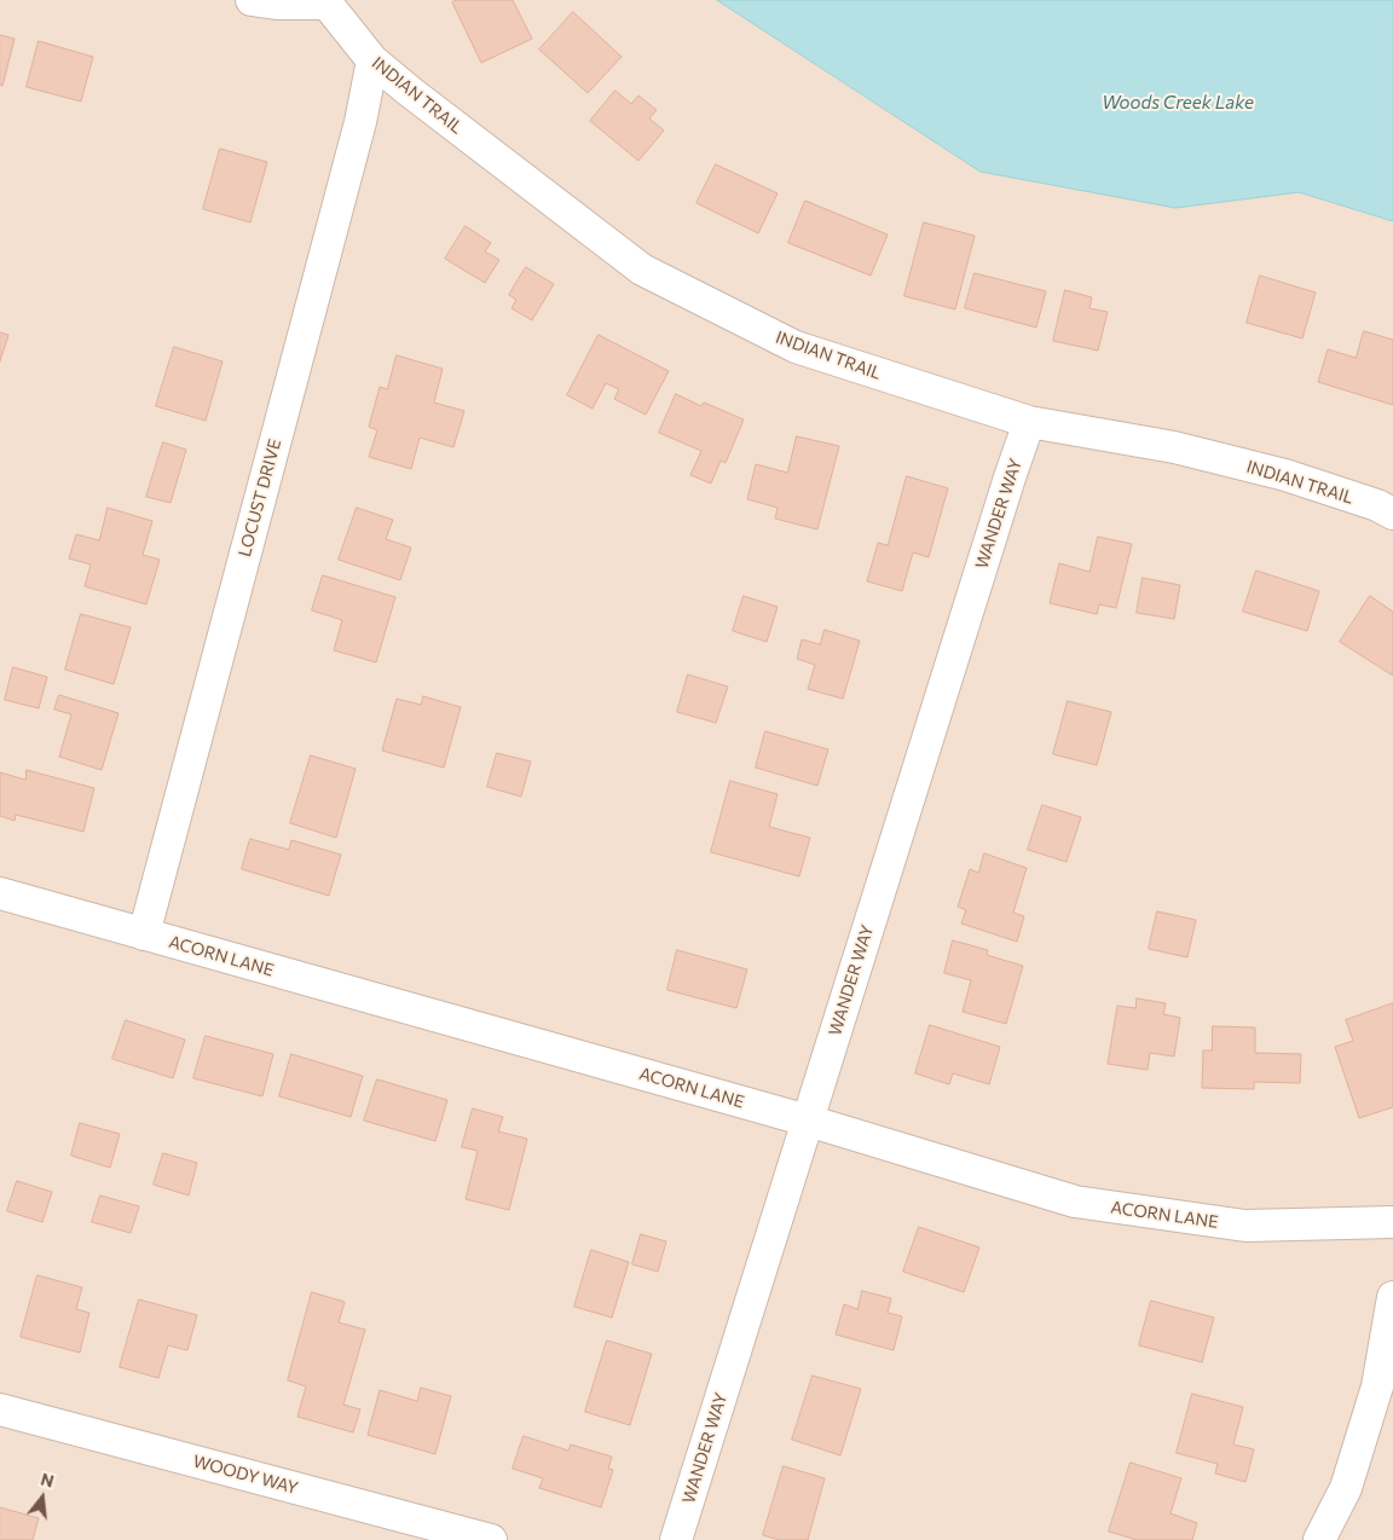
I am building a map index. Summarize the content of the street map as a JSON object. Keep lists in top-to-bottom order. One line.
{"streets":{"street":["INDIAN TRAIL","LOCUST DRIVE","WANDER WAY","ACORN LANE","WOODY WAY"]},"crossings":[["INDIAN TRAIL","LOCUST DRIVE"],["INDIAN TRAIL","WANDER WAY"],["LOCUST DRIVE","ACORN LANE"],["WANDER WAY","ACORN LANE"]],"water":["Woods Creek Lake"],"north":"top"}
